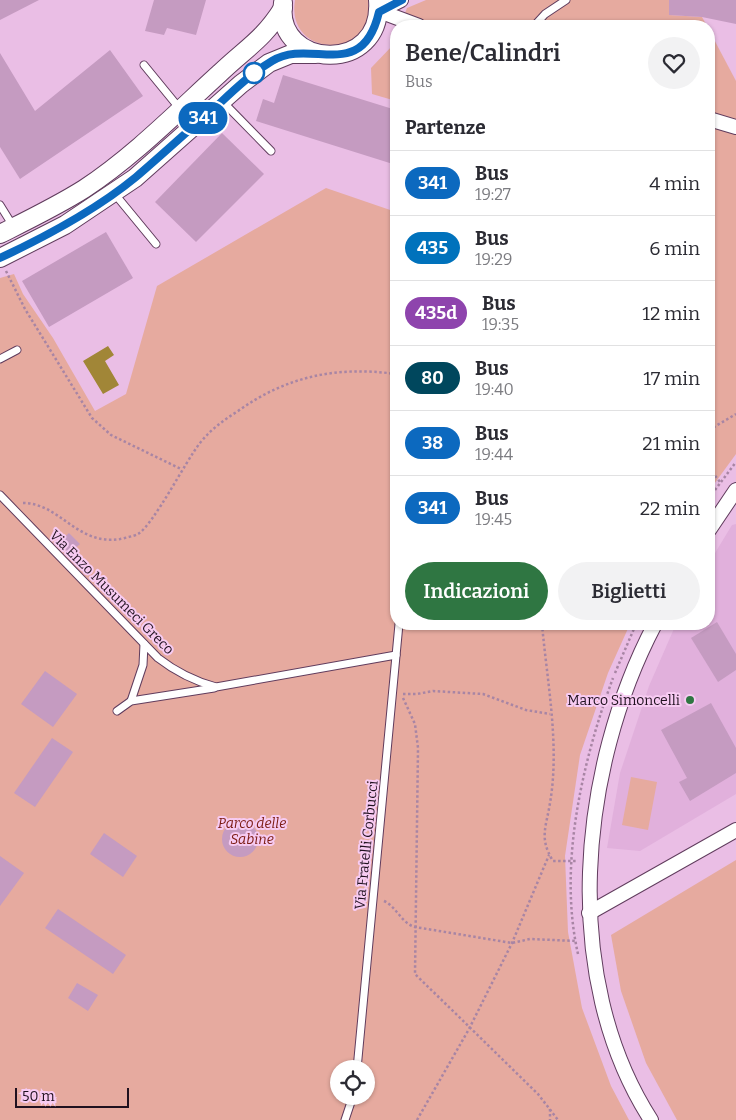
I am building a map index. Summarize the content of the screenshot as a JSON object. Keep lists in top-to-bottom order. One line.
{"streets":{"lane":["Via Enzo Musumeci Greco","Via Fratelli Corbucci"]},"parks":["Parco delle Sabine"],"places":["Marco Simoncelli"],"lines":["bus line 341"],"scale_bar":"50 m","page":{"on_map":"341","heading":[["Bene/Calindri","Bus"],"Partenze"],"list":[{"mark":"341","name":"Bus","note":"19:27","value":"4 min"},{"mark":"435","name":"Bus","note":"19:29","value":"6 min"},{"mark":"435d","name":"Bus","note":"19:35","value":"12 min"},{"mark":"80","name":"Bus","note":"19:40","value":"17 min"},{"mark":"38","name":"Bus","note":"19:44","value":"21 min"},{"mark":"341","name":"Bus","note":"19:45","value":"22 min"}],"buttons":["Indicazioni","Biglietti"],"scale":"50 m"}}
